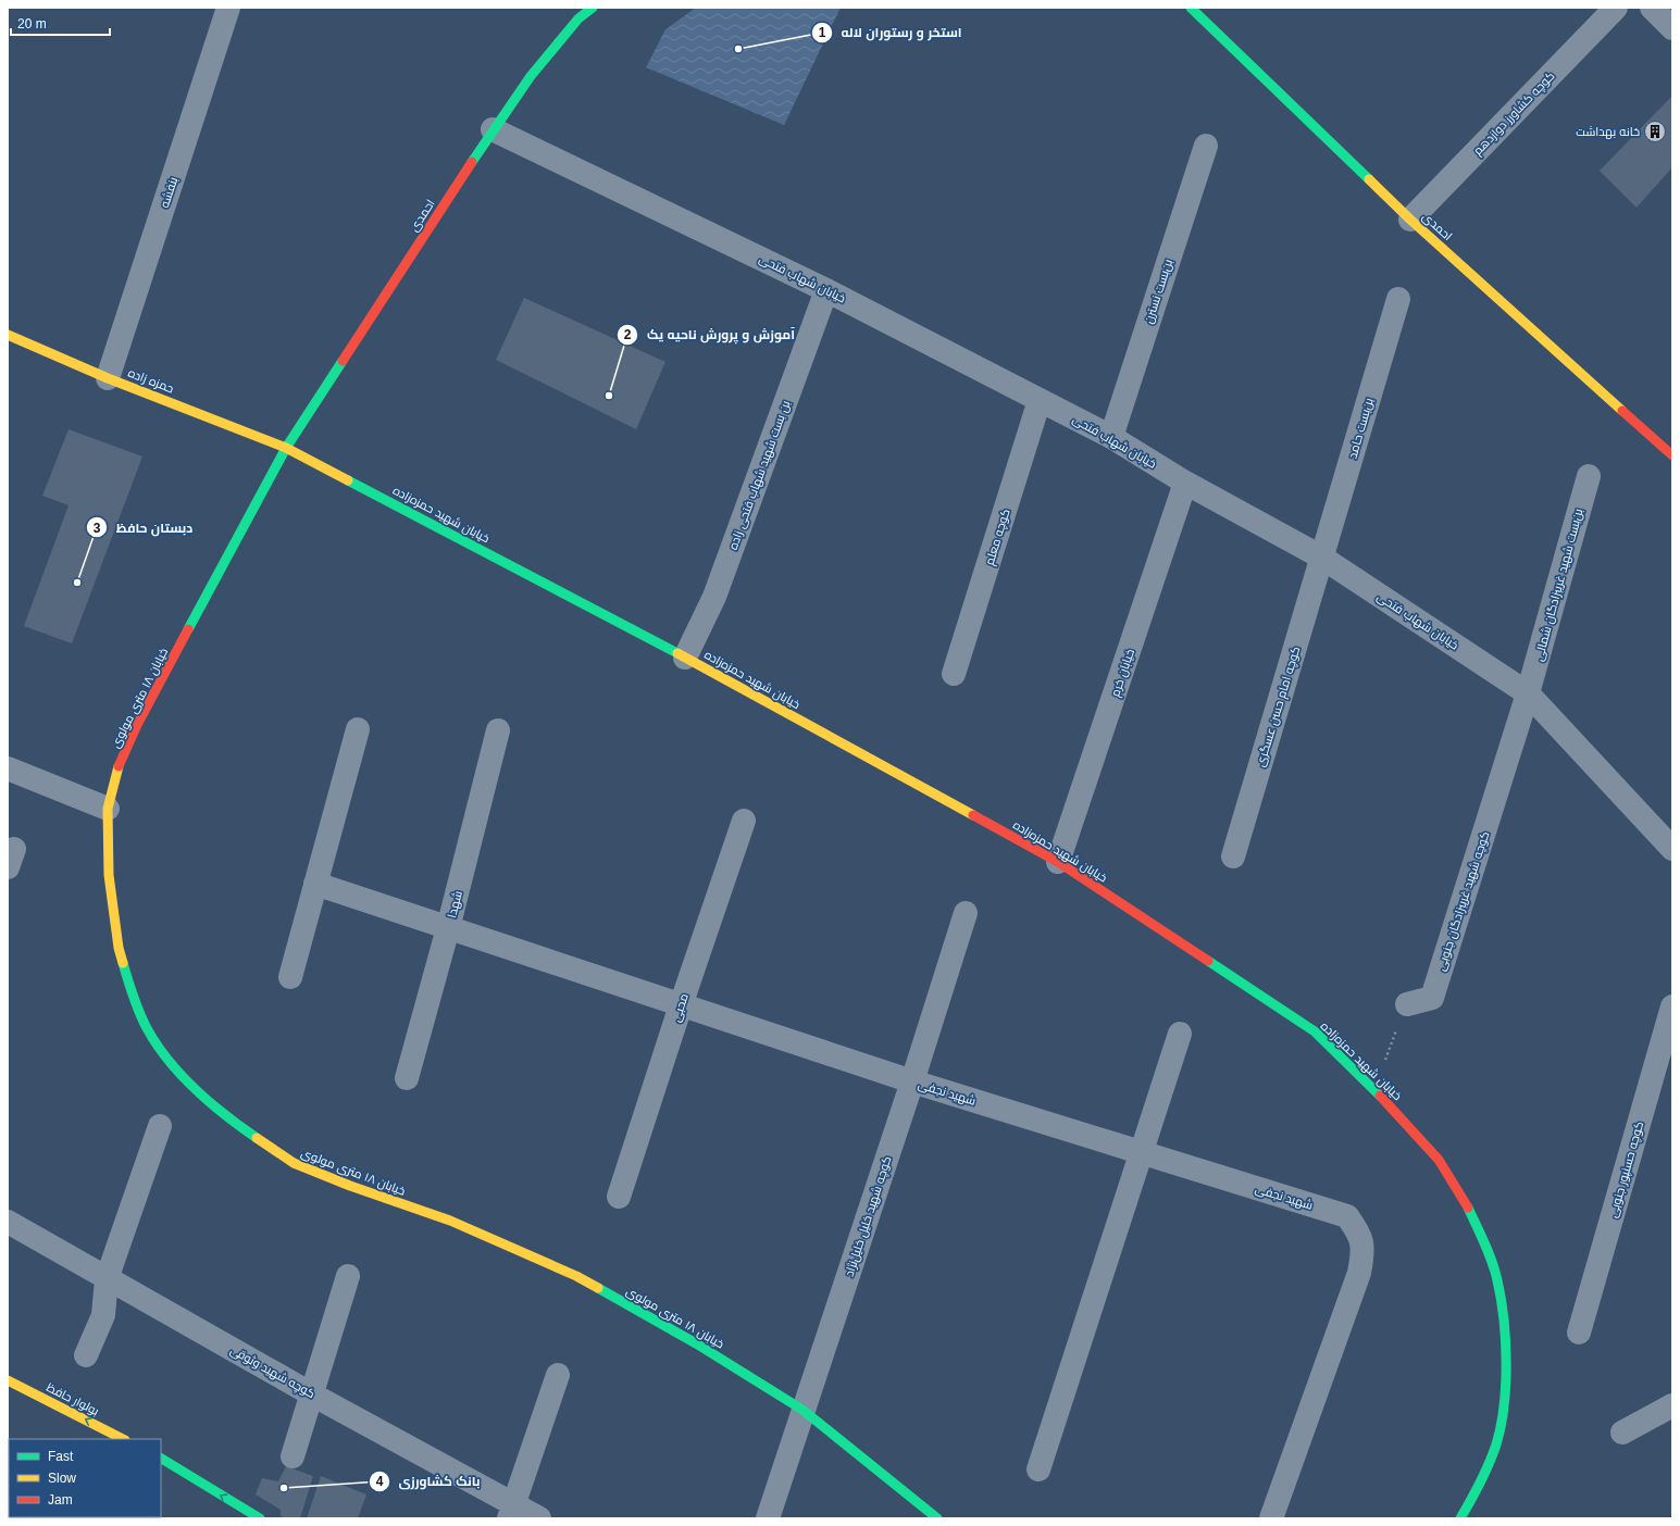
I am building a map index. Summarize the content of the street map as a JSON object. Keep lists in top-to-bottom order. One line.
{"streets":{"street":["کوچه کشاورز دوازدهم","بنفشه","احمدی","خیابان شهاب فتحی","بن‌بست نسترن","حمزه زاده","بن‌بست حامد","بن بست شهید شهاب فتحی زاده","خیابان شهید حمزه‌زاده","کوچه معلم","بن‌بست شهید غریبزادگان شمالی","خیابان خرم","خیابان ۱۸ متری مولوی","کوچه امام حسن عسگری","کوچه شهید غریبزادگان جنوبی","شهدا","محبی","شهید نجفی","کوچه حسنپور جنوبی","کوچه شهید خلیل خلیل‌نژاد","کوچه شهید وثوقی","بولوار حافظ"]},"crossings":[["کوچه کشاورز دوازدهم","احمدی"],["بنفشه","حمزه زاده"],["احمدی","خیابان شهاب فتحی"],["احمدی","حمزه زاده"],["احمدی","خیابان شهید حمزه‌زاده"],["احمدی","خیابان ۱۸ متری مولوی"],["خیابان شهاب فتحی","بن‌بست نسترن"],["خیابان شهاب فتحی","بن‌بست حامد"],["خیابان شهاب فتحی","بن بست شهید شهاب فتحی زاده"],["خیابان شهاب فتحی","کوچه معلم"],["خیابان شهاب فتحی","بن‌بست شهید غریبزادگان شمالی"],["خیابان شهاب فتحی","خیابان خرم"],["خیابان شهاب فتحی","کوچه امام حسن عسگری"],["خیابان شهاب فتحی","کوچه شهید غریبزادگان جنوبی"],["حمزه زاده","خیابان شهید حمزه‌زاده"],["حمزه زاده","خیابان ۱۸ متری مولوی"],["بن‌بست حامد","کوچه امام حسن عسگری"],["بن بست شهید شهاب فتحی زاده","خیابان شهید حمزه‌زاده"],["خیابان شهید حمزه‌زاده","خیابان خرم"],["خیابان شهید حمزه‌زاده","خیابان ۱۸ متری مولوی"],["بن‌بست شهید غریبزادگان شمالی","کوچه شهید غریبزادگان جنوبی"],["خیابان ۱۸ متری مولوی","کوچه شهید خلیل خلیل‌نژاد"],["شهدا","شهید نجفی"],["محبی","شهید نجفی"],["شهید نجفی","کوچه شهید خلیل خلیل‌نژاد"]],"one_way":["بولوار حافظ"],"places":{"other":["استخر و رستوران لاله","آموزش و پرورش ناحیه یک","دبستان حافظ","بانک کشاورزی"],"building":["خانه بهداشت"]},"legend":["Fast","Slow","Jam"],"scale_bar":"20 m"}
